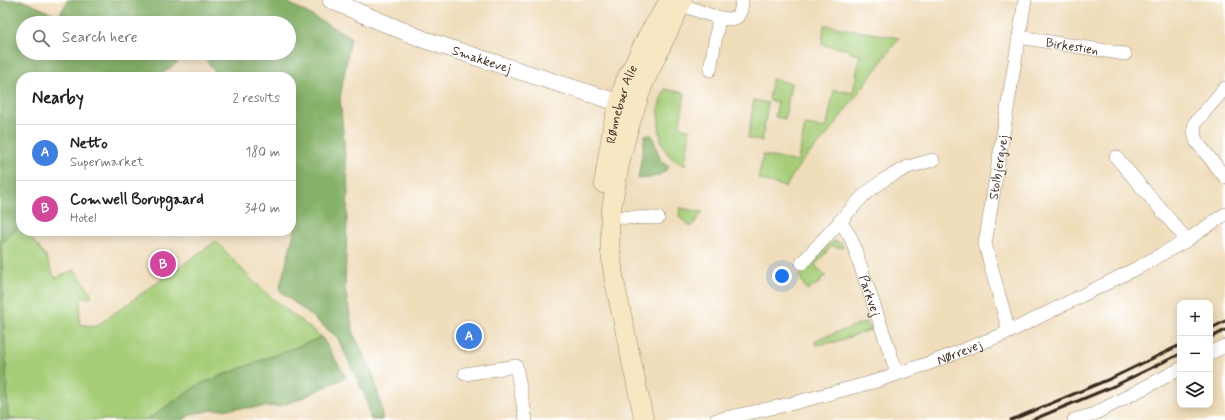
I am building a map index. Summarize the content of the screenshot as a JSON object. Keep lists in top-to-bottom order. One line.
{"streets":{"main road":["Rønnebær Alle"],"street":["Birkestien","Smakkevej","Stolbjergvej","Parkvej","Nørrevej"]},"crossings":[["Birkestien","Stolbjergvej"],["Smakkevej","Rønnebær Alle"],["Stolbjergvej","Nørrevej"],["Parkvej","Nørrevej"]],"page":{"search":"Search here","heading":["Nearby","2 results"],"list":[{"mark":"A","name":"Netto","note":"Supermarket","value":"180 m"},{"mark":"B","name":"Comwell Borupgaard","note":"Hotel","value":"340 m"}],"pins":["B","A"],"map_buttons":["+","−"]}}
